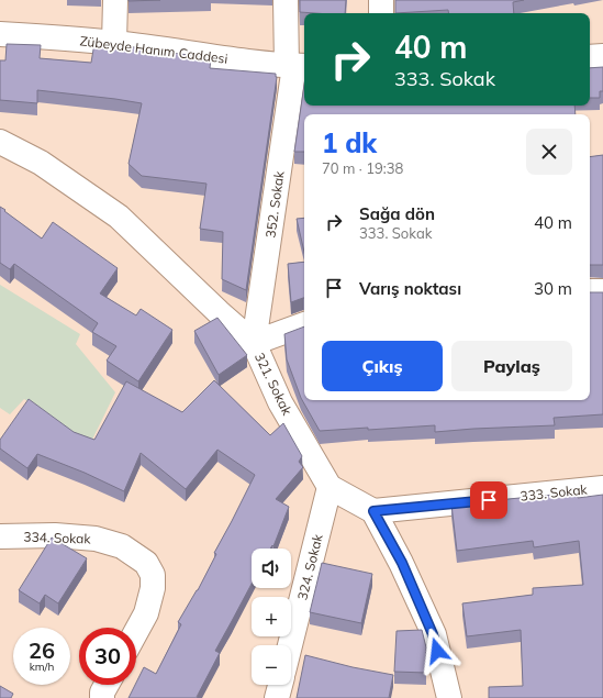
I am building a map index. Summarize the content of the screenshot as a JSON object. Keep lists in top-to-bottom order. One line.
{"streets":{"street":["Zübeyde Hanım Caddesi","352. Sokak","321. Sokak","333. Sokak","334. Sokak","324. Sokak"]},"crossings":[["Zübeyde Hanım Caddesi","352. Sokak"],["352. Sokak","321. Sokak"],["321. Sokak","324. Sokak"]],"page":{"turn":["40 m","333. Sokak"],"heading":["1 dk","70 m · 19:38"],"list":[{"name":"Sağa dön","note":"333. Sokak","value":"40 m"},{"name":"Varış noktası","value":"30 m"}],"buttons":["Çıkış","Paylaş"],"map_buttons":["+","−"],"speed":"26 km/h","limit":"30"}}
